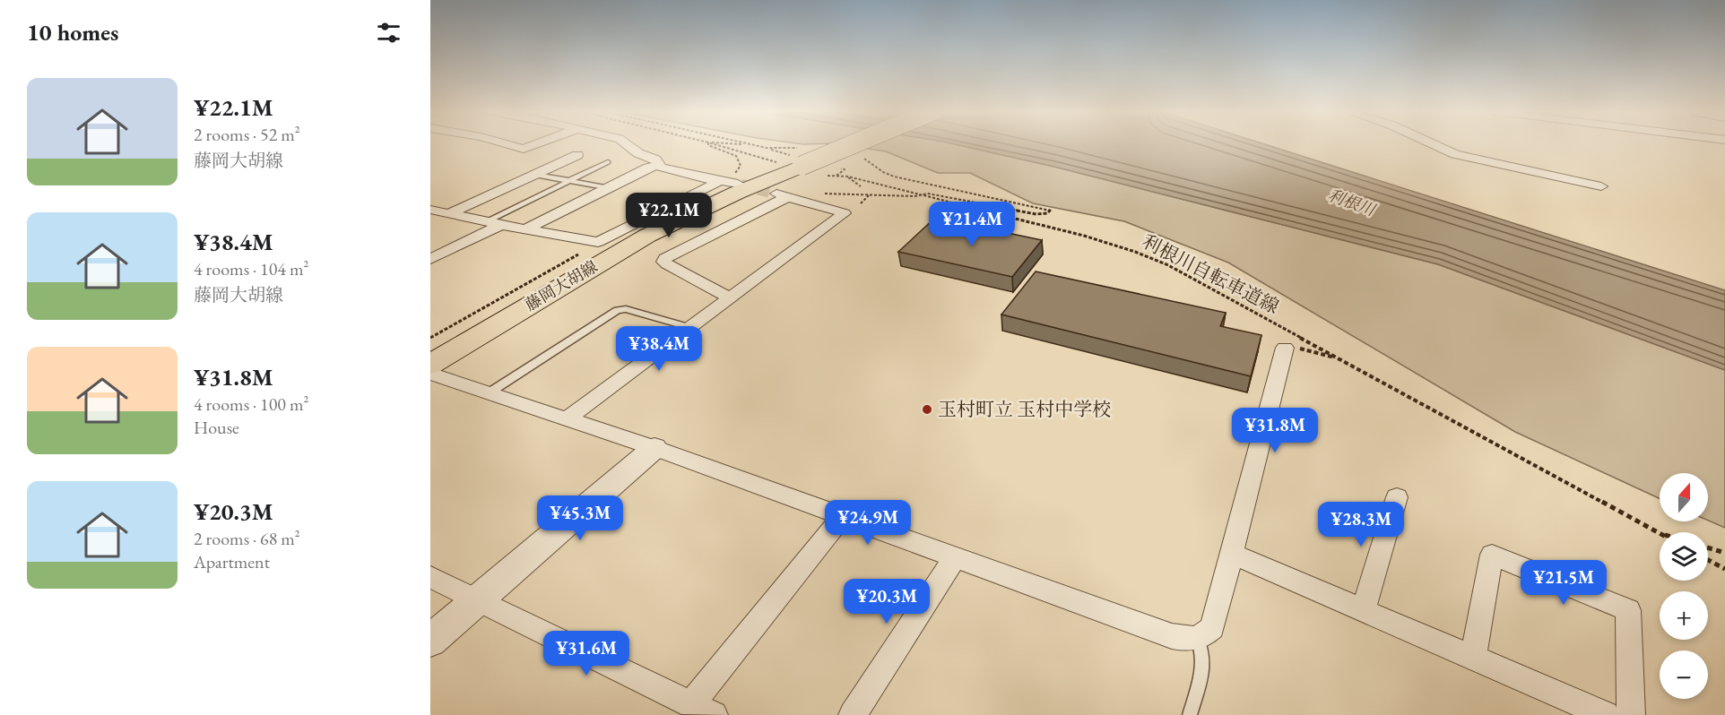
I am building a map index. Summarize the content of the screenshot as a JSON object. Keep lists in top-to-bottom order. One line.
{"streets":{"main road":["藤岡大胡線"],"path":["利根川自転車道線"]},"water":["利根川"],"places":["玉村町立 玉村中学校"],"north":"top","page":{"heading":"10 homes","list":[{"name":"¥22.1M","note":"2 rooms · 52 m² · 藤岡大胡線"},{"name":"¥38.4M","note":"4 rooms · 104 m² · 藤岡大胡線"},{"name":"¥31.8M","note":"4 rooms · 100 m² · House"},{"name":"¥20.3M","note":"2 rooms · 68 m² · Apartment"}],"price":["¥22.1M","¥21.4M","¥38.4M","¥31.8M","¥45.3M","¥24.9M","¥28.3M","¥21.5M","¥20.3M","¥31.6M"],"map_buttons":["+","−"]}}
